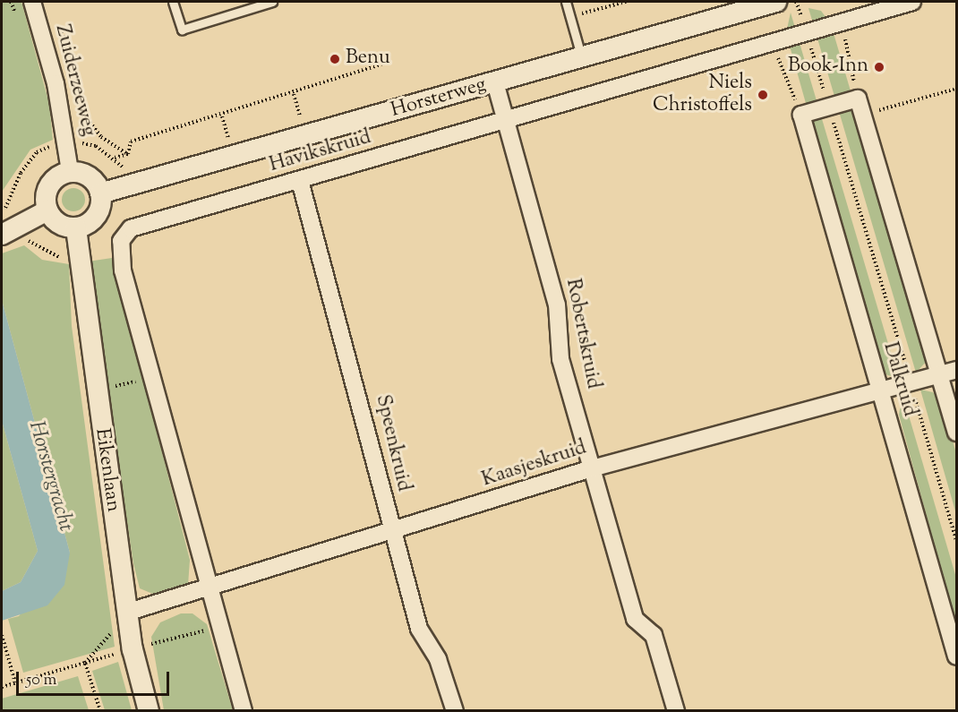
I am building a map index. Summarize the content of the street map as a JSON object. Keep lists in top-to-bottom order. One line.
{"streets":{"street":["Zuiderzeeweg","Horsterweg","Havikskruid","Robertskruid","Dalkruid","Speenkruid","Kaasjeskruid","Eikenlaan"]},"crossings":[["Zuiderzeeweg","Horsterweg"],["Zuiderzeeweg","Eikenlaan"],["Horsterweg","Robertskruid"],["Horsterweg","Eikenlaan"],["Havikskruid","Robertskruid"],["Havikskruid","Dalkruid"],["Havikskruid","Speenkruid"],["Havikskruid","Kaasjeskruid"],["Robertskruid","Kaasjeskruid"],["Dalkruid","Kaasjeskruid"],["Speenkruid","Kaasjeskruid"],["Kaasjeskruid","Eikenlaan"]],"water":["Horstergracht"],"places":["Benu","Book-Inn","Niels Christoffels"],"scale_bar":"50 m"}
